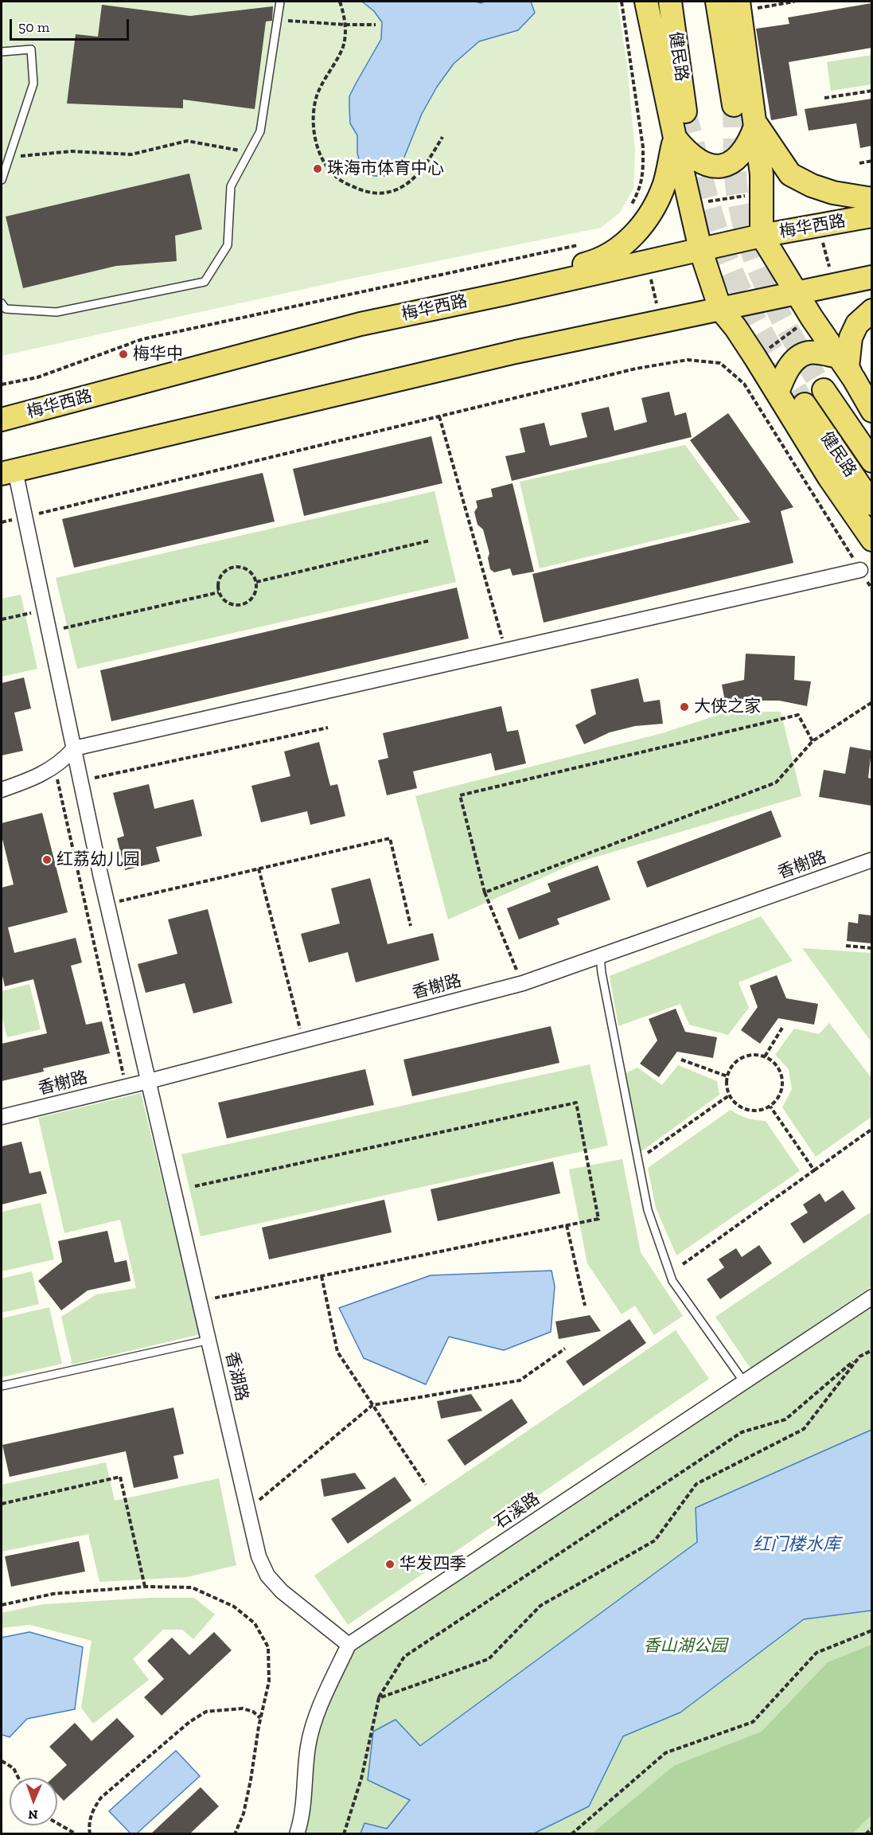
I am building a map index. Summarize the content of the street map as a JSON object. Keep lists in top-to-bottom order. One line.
{"streets":{"main road":["健民路","梅华西路"],"street":["香榭路","香湖路","石溪路"]},"crossings":[["香榭路","香湖路"],["香湖路","石溪路"]],"water":["红门楼水库"],"parks":["香山湖公园"],"places":["珠海市体育中心","梅华中","大侠之家","红荔幼儿园","华发四季"],"scale_bar":"50 m","north":"bottom"}
